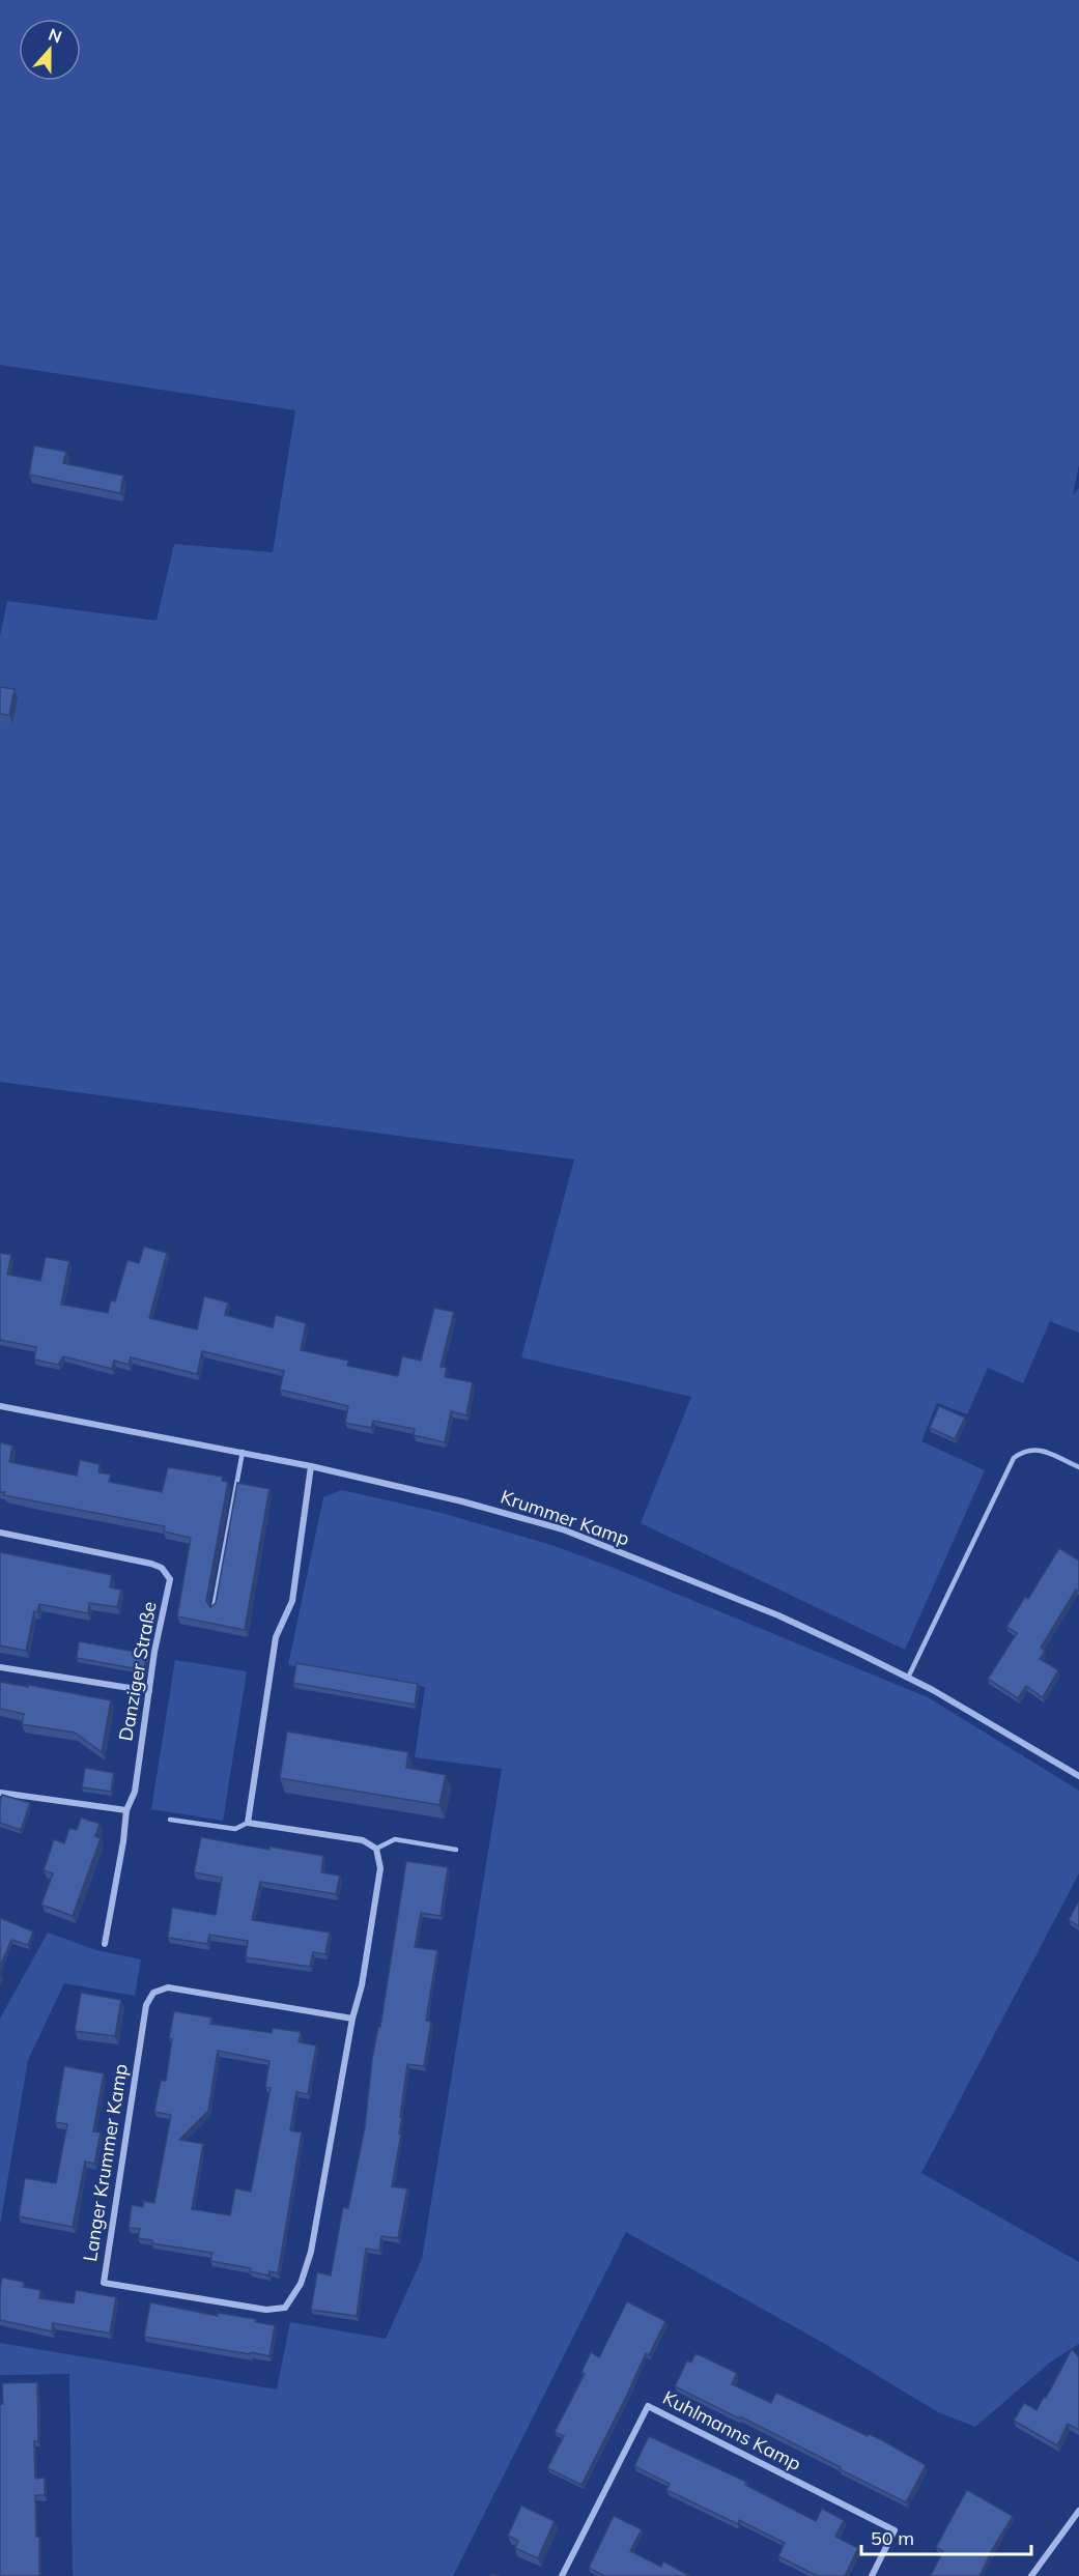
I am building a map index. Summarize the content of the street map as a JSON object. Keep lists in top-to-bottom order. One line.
{"streets":{"street":["Krummer Kamp","Danziger Straße","Langer Krummer Kamp","Kuhlmanns Kamp"]},"scale_bar":"50 m","north":"top"}
